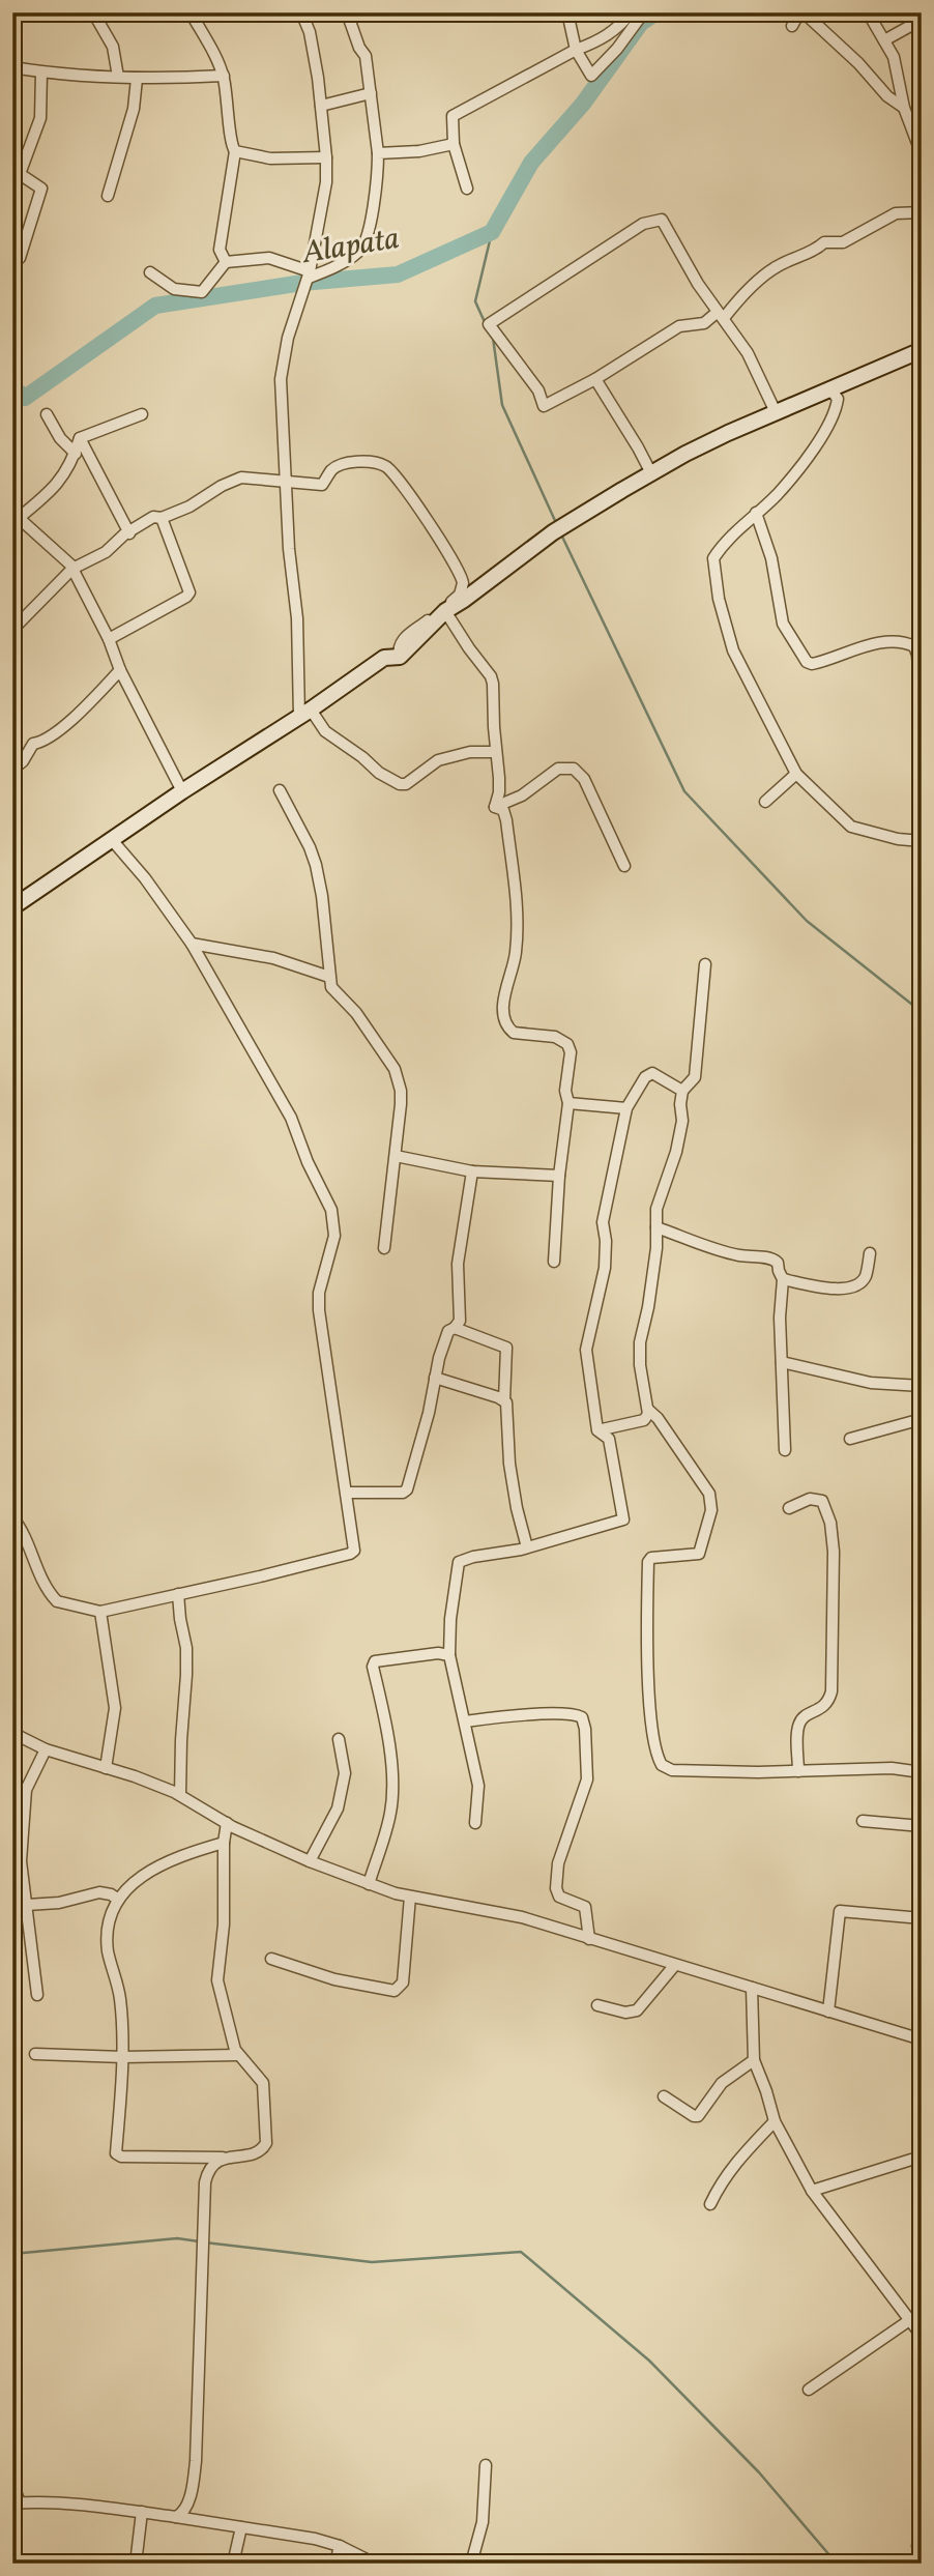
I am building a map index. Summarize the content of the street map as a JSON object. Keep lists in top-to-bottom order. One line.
{"water":["Alapata"]}
